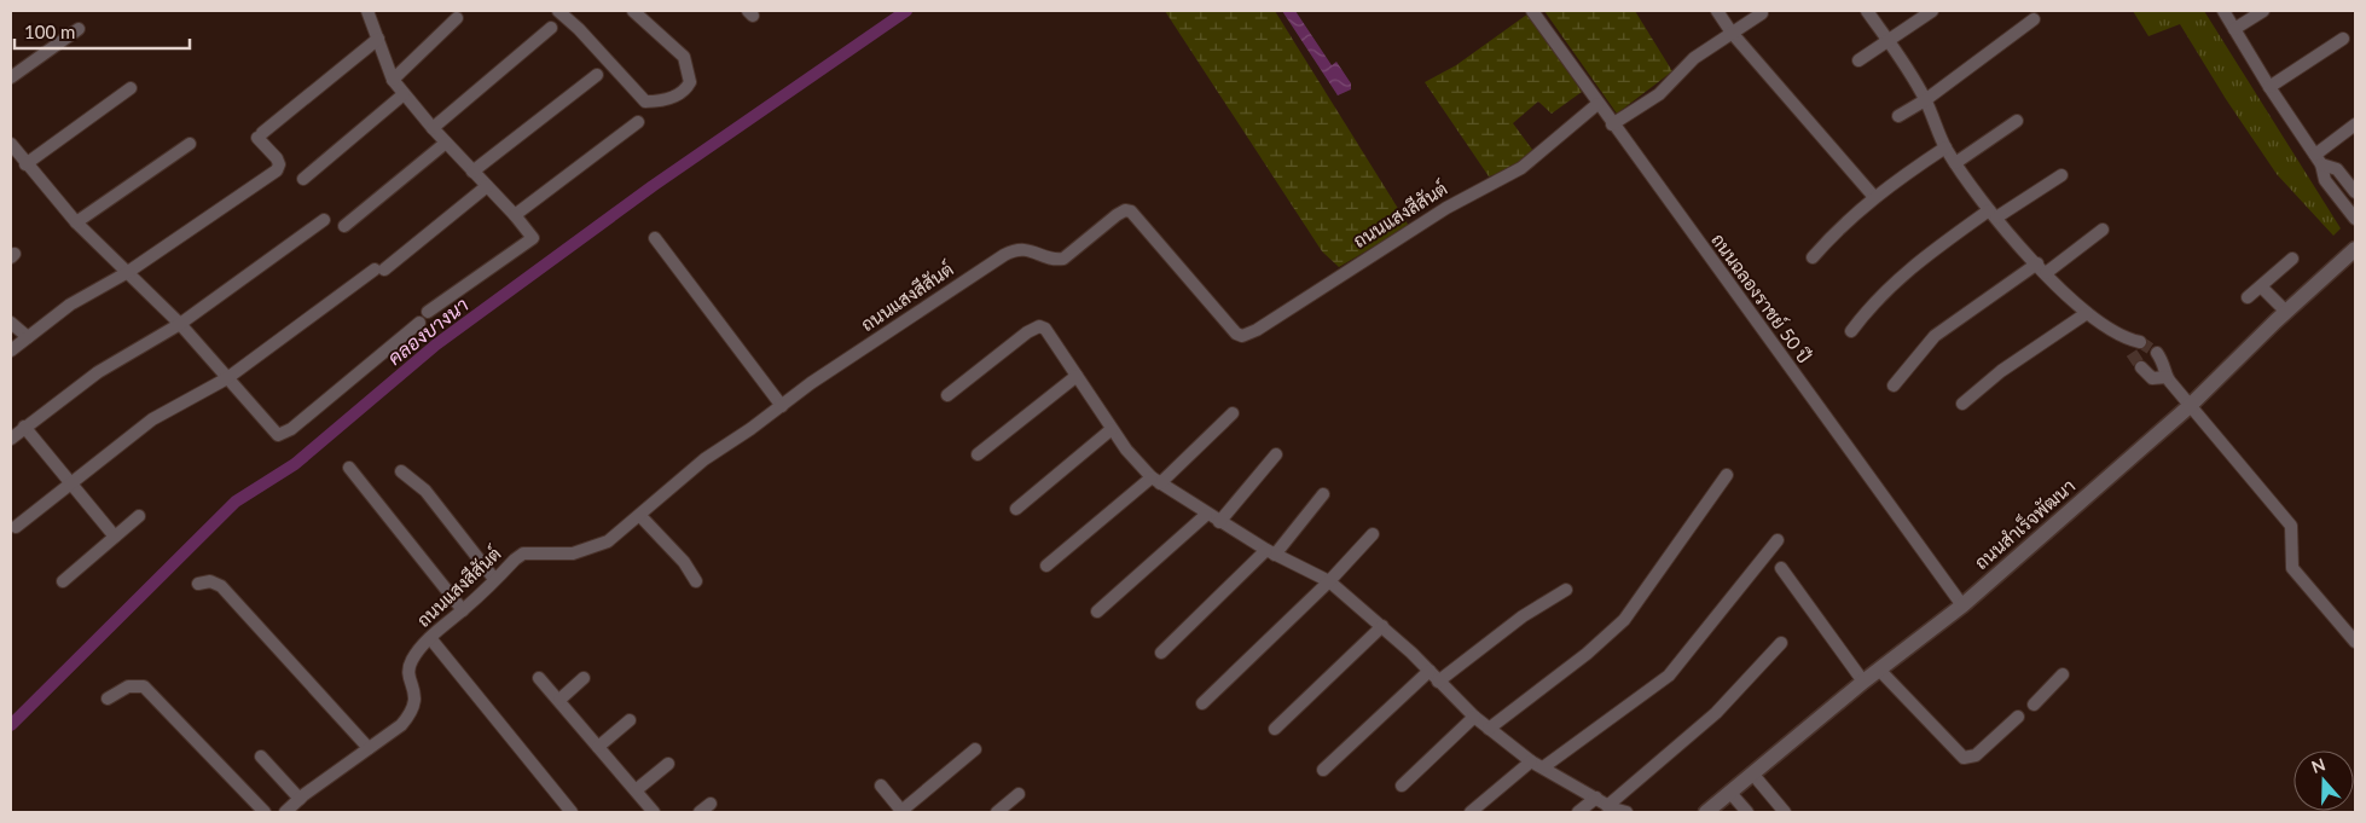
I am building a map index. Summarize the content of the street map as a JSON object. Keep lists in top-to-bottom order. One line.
{"streets":{"street":["ถนนแสงสีสันต์","ถนนฉลองราชย์ 50 ปี","ถนนสำเร็จพัฒนา"]},"crossings":[["ถนนแสงสีสันต์","ถนนฉลองราชย์ 50 ปี"],["ถนนฉลองราชย์ 50 ปี","ถนนสำเร็จพัฒนา"]],"water":["คลองบางนา"],"scale_bar":"100 m","north":"top"}
